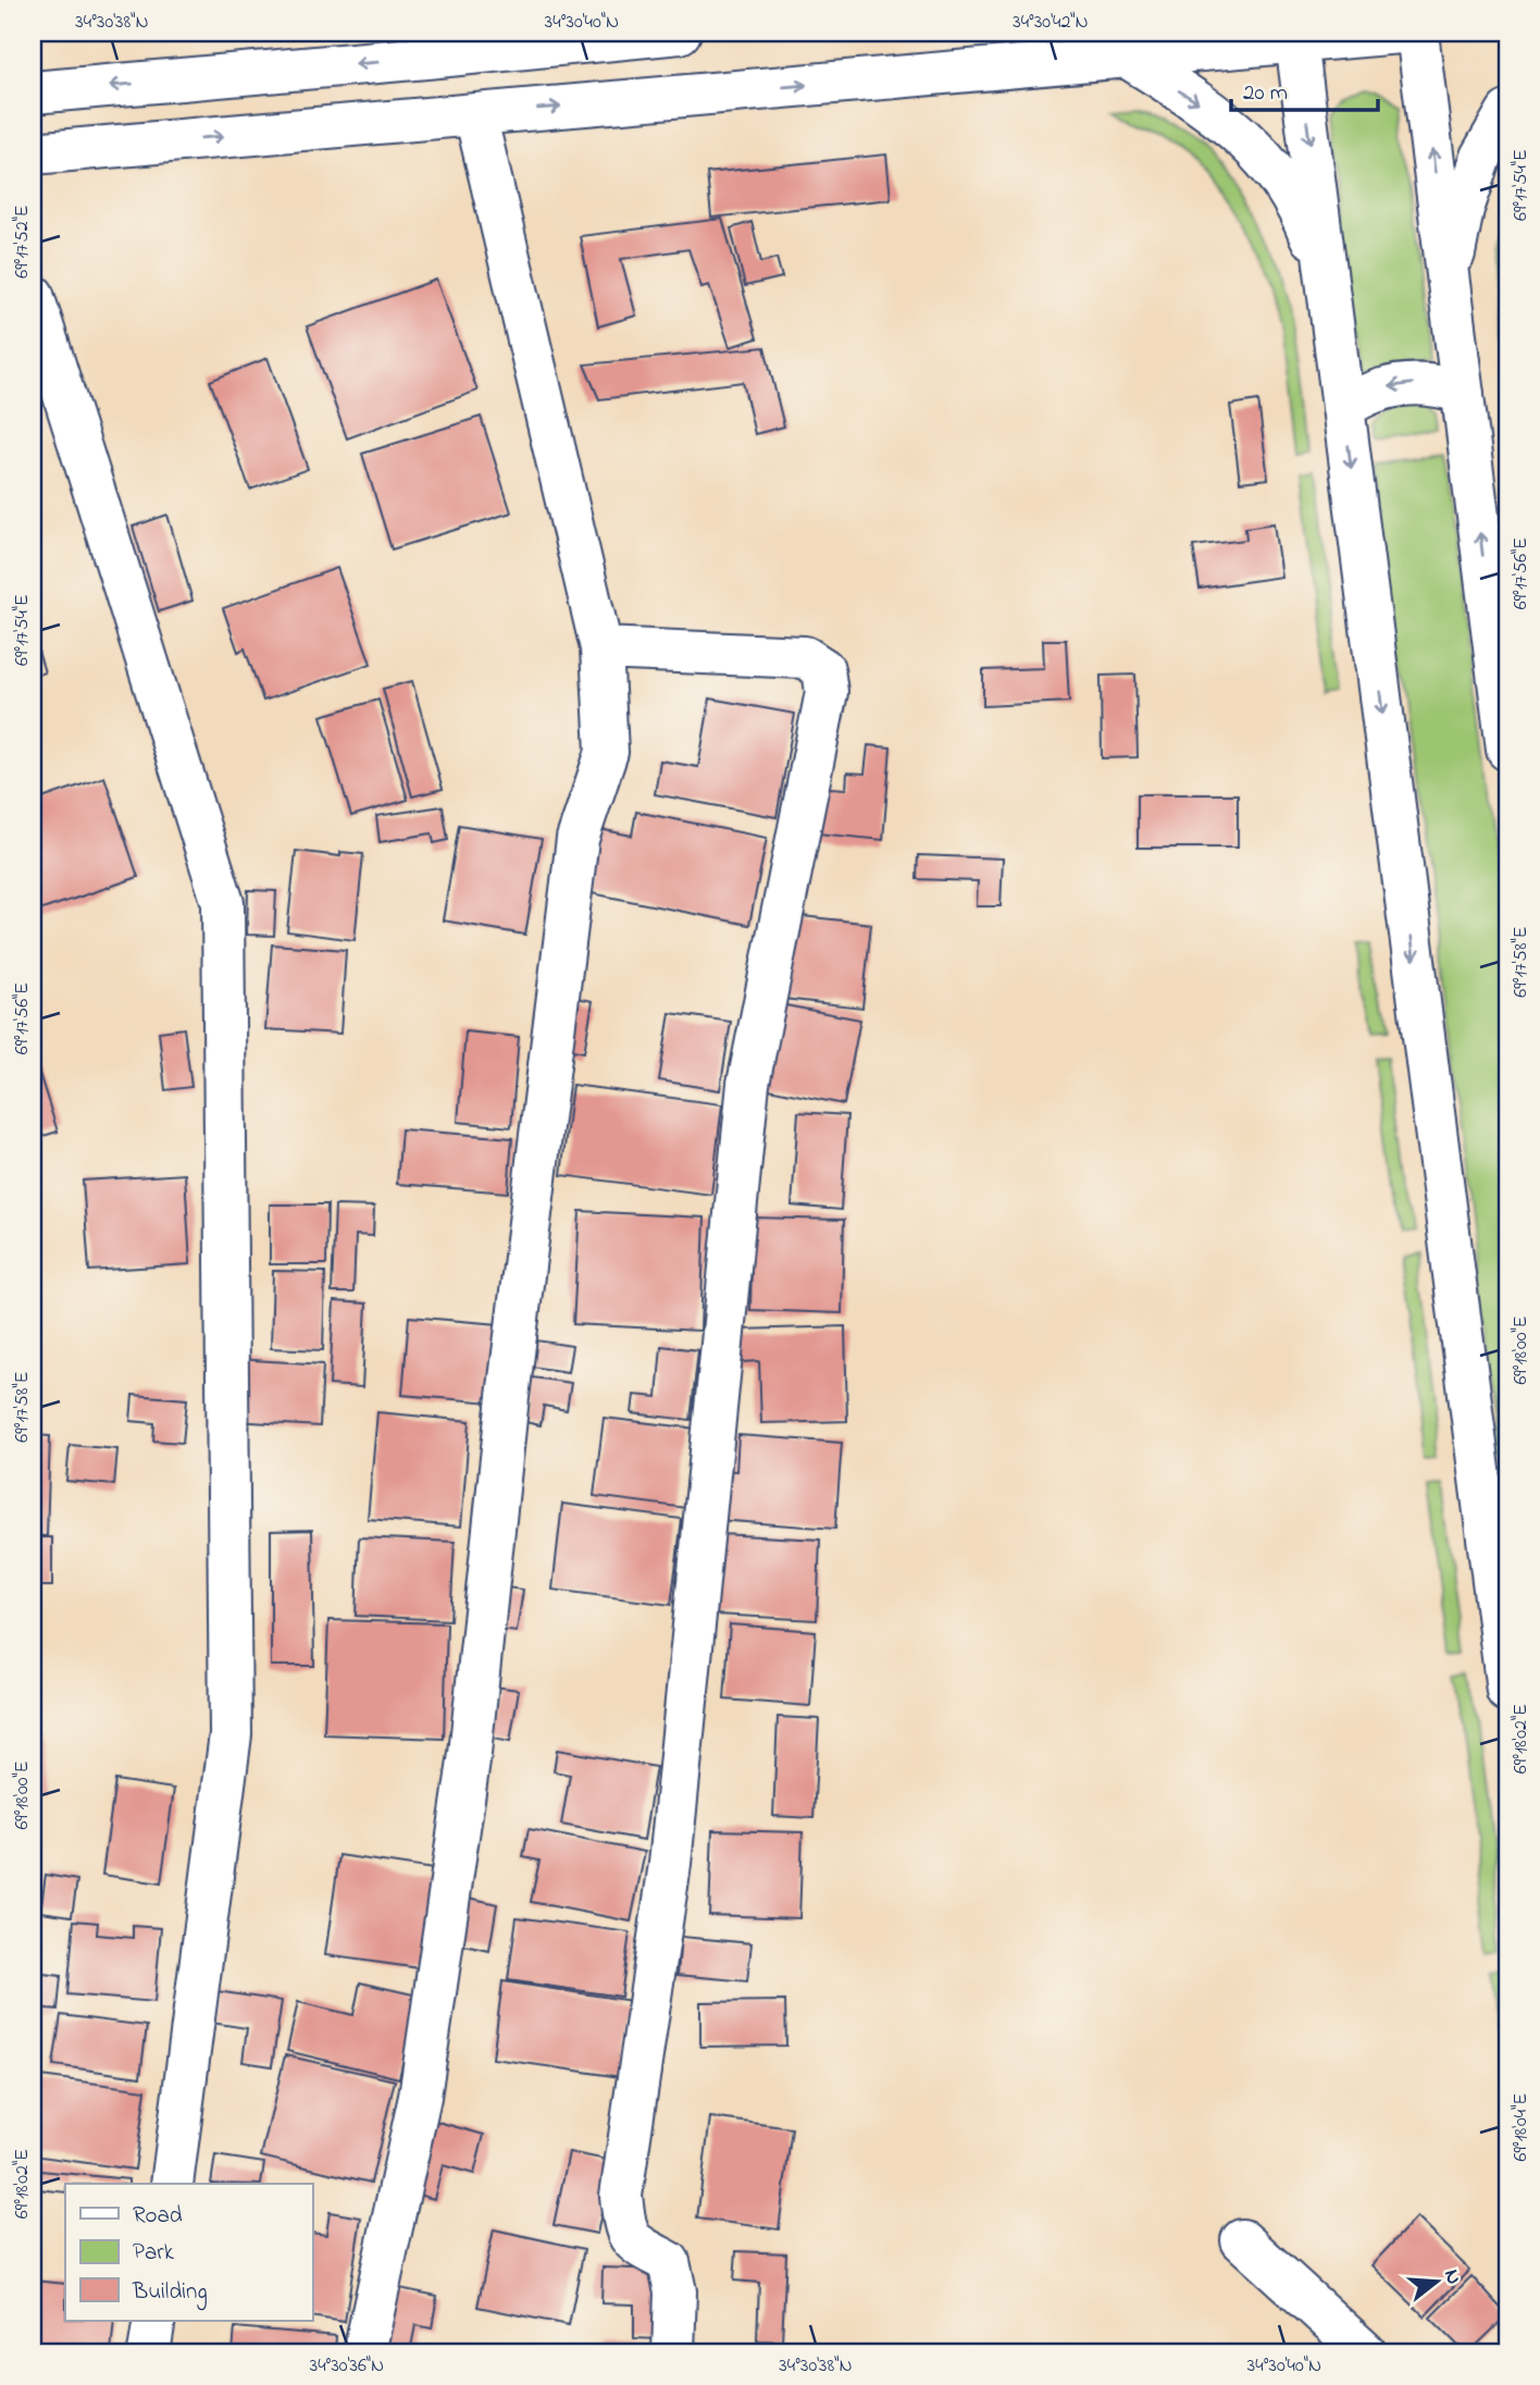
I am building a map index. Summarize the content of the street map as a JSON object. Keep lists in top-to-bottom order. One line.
{"legend":["Road","Park","Building"],"scale_bar":"20 m","north":"right","coordinates":["34°30'38\"N","34°30'40\"N","34°30'42\"N","69°17'54\"E","69°17'52\"E","69°17'56\"E","69°17'58\"E","69°18'00\"E","69°18'02\"E","69°18'04\"E","34°30'36\"N"]}
